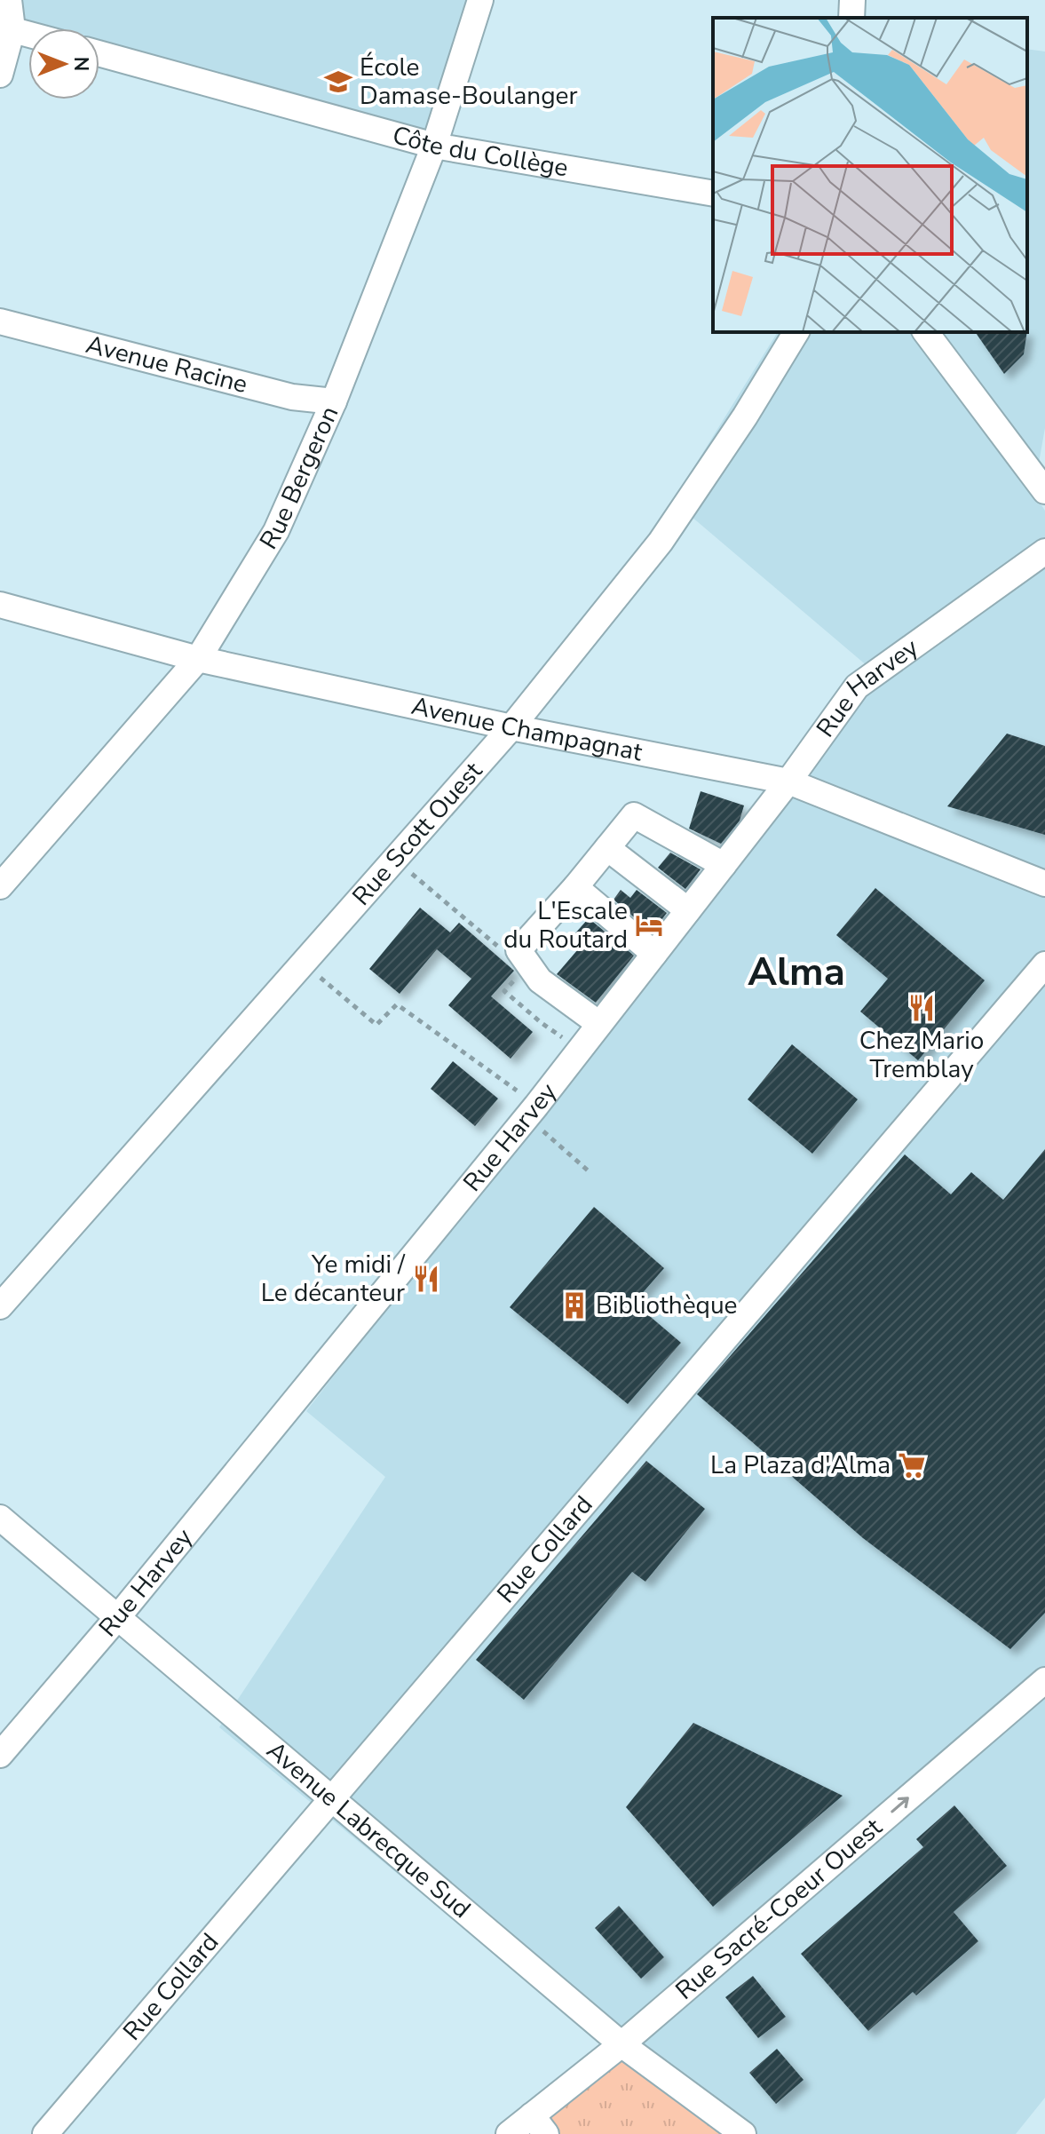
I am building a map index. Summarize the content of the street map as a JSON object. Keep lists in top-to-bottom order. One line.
{"streets":{"street":["Côte du Collège","Avenue Racine","Rue Bergeron","Rue Harvey","Avenue Champagnat","Rue Scott Ouest","Rue Collard","Avenue Labrecque Sud","Rue Sacré-Coeur Ouest"]},"crossings":[["Côte du Collège","Rue Bergeron"],["Avenue Racine","Rue Bergeron"],["Rue Bergeron","Avenue Champagnat"],["Rue Harvey","Avenue Champagnat"],["Rue Harvey","Avenue Labrecque Sud"],["Avenue Champagnat","Rue Scott Ouest"],["Rue Collard","Avenue Labrecque Sud"],["Avenue Labrecque Sud","Rue Sacré-Coeur Ouest"]],"one_way":["Rue Sacré-Coeur Ouest"],"districts":["Alma"],"places":{"school or university":["École Damase-Boulanger"],"hotel":["L'Escale du Routard"],"restaurant":["Chez Mario Tremblay","Ye midi / Le décanteur"],"building":["Bibliothèque"],"supermarket":["La Plaza d'Alma"]},"north":"right"}
